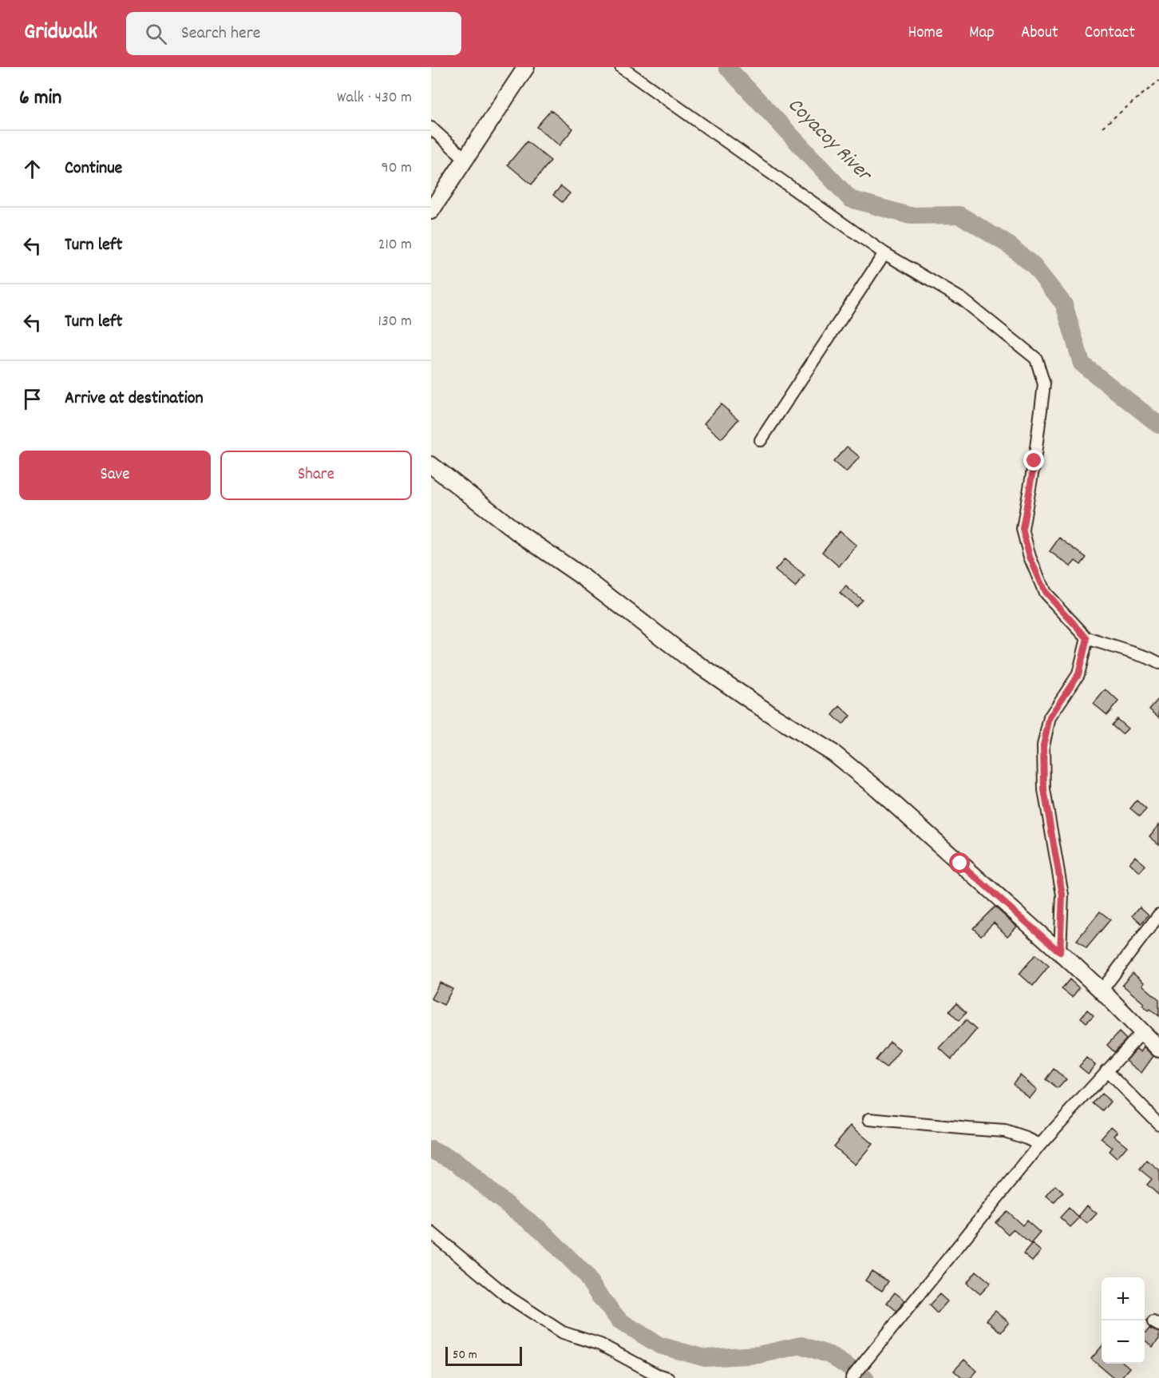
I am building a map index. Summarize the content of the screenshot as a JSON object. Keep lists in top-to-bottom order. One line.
{"water":["Coyacoy River"],"scale_bar":"50 m","page":{"header":"Gridwalk","search":"Search here","nav":["Home","Map","About","Contact"],"heading":["6 min","Walk · 430 m"],"list":[["Continue","90 m"],["Turn left","210 m"],["Turn left","130 m"],"Arrive at destination"],"buttons":["Save","Share"],"map_buttons":["+","−"],"scale":"50 m"}}
